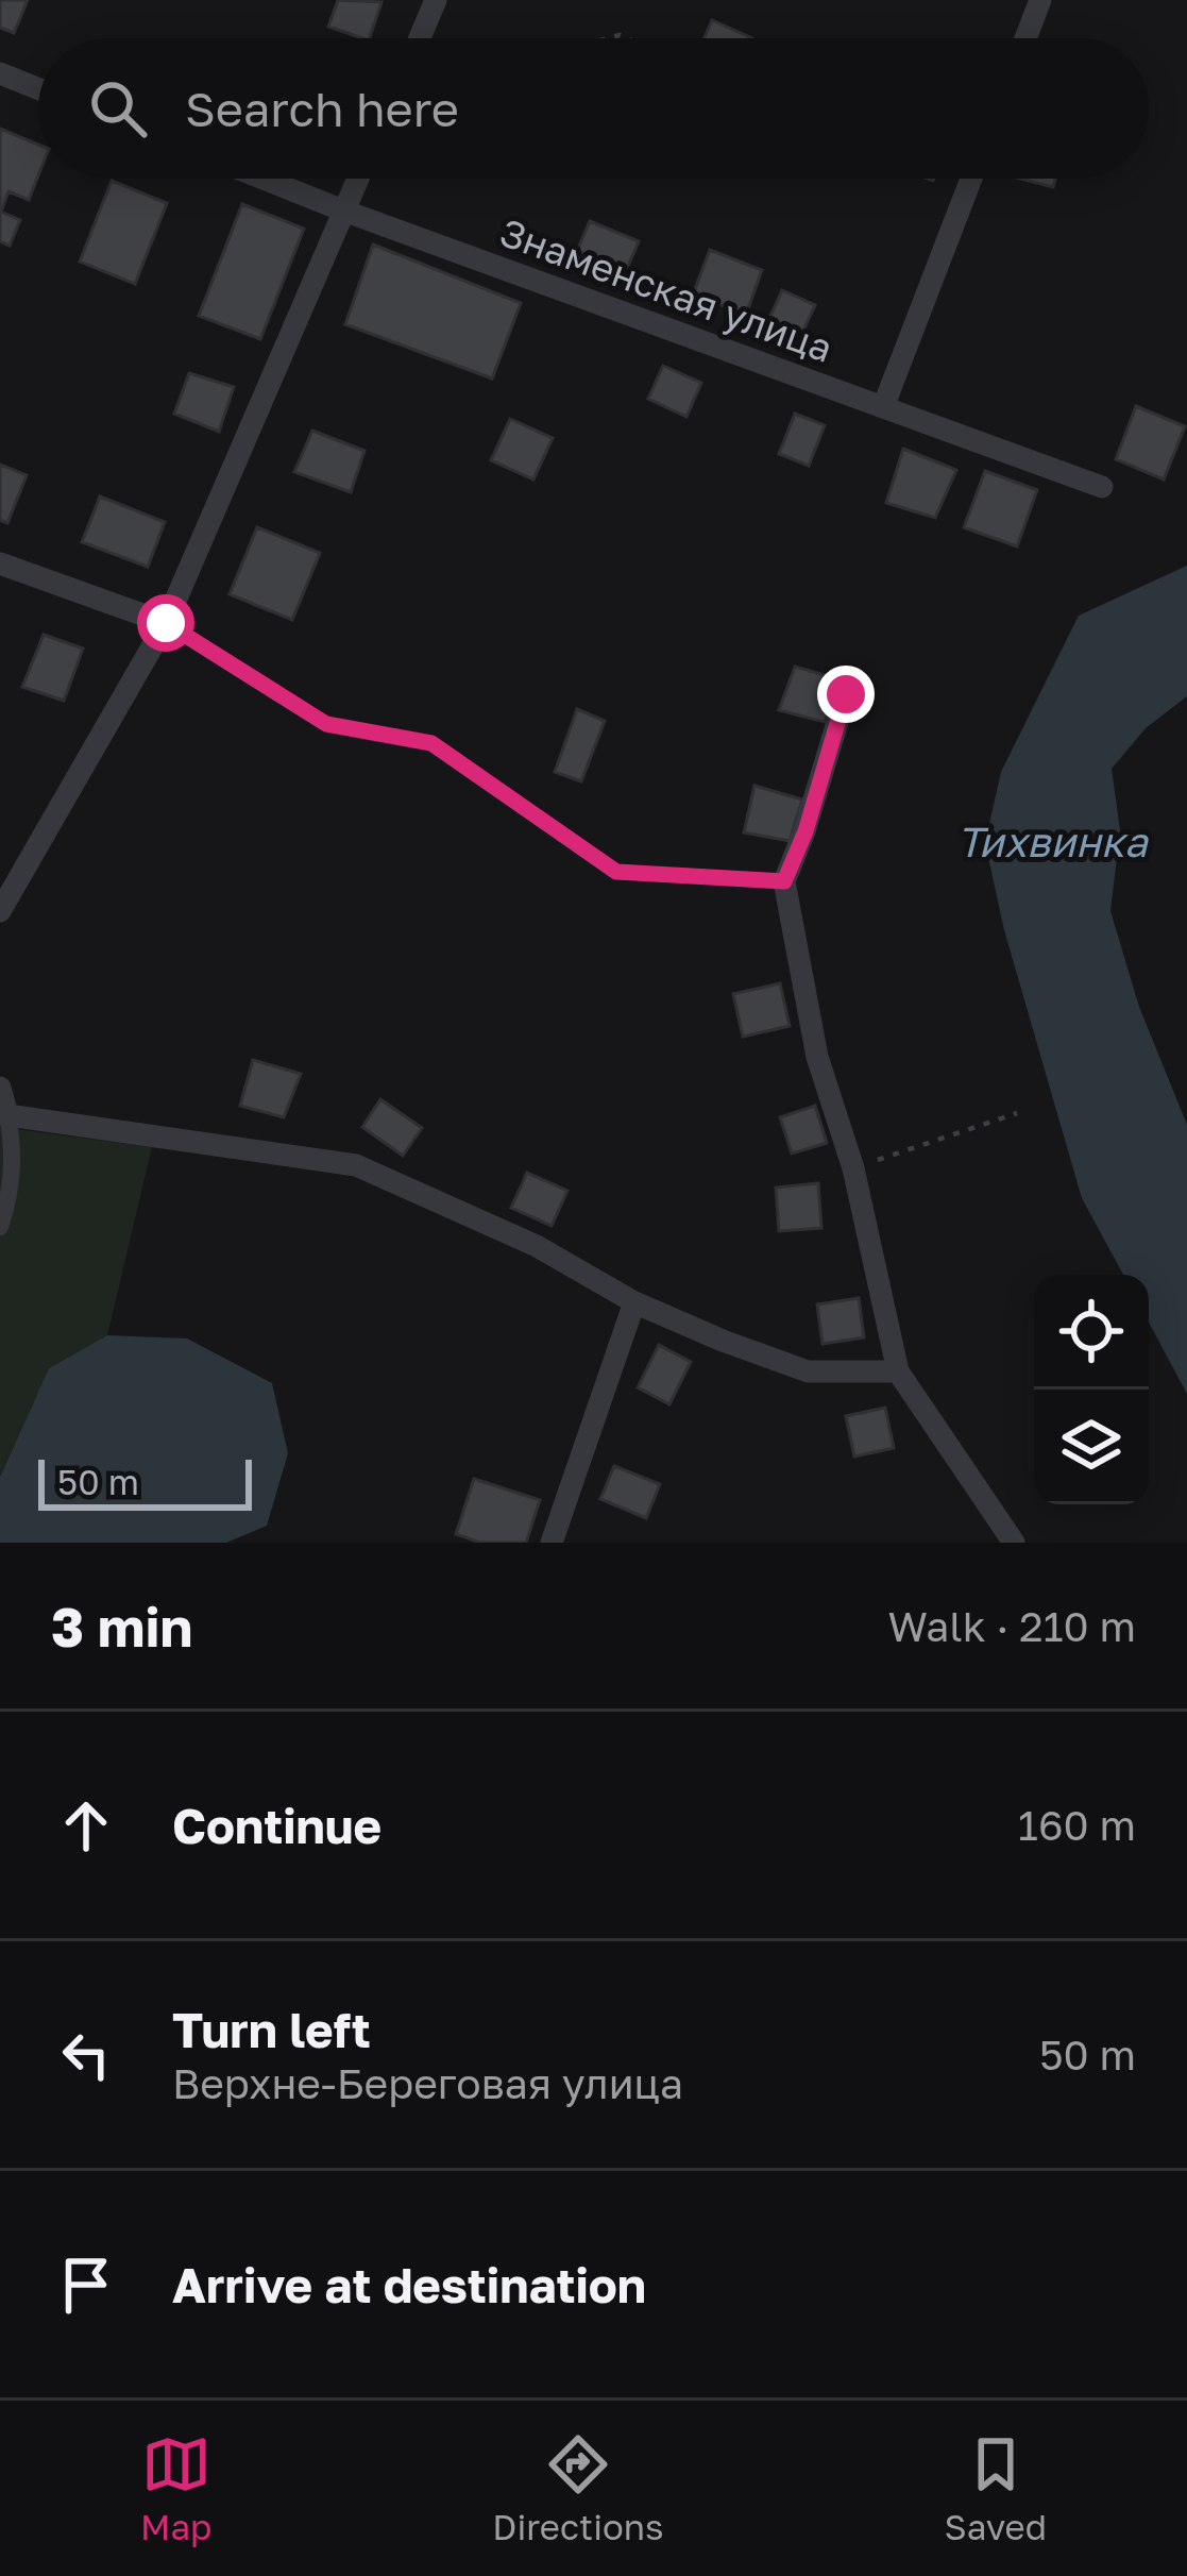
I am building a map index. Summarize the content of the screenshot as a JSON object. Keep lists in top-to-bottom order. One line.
{"streets":{"street":["Знаменская улица"]},"water":["Тихвинка"],"scale_bar":"50 m","page":{"search":"Search here","scale":"50 m","heading":["3 min","Walk · 210 m"],"list":[["Continue","160 m"],["Turn left","Верхне-Береговая улица","50 m"],"Arrive at destination"],"nav":["Map","Directions","Saved"]}}
